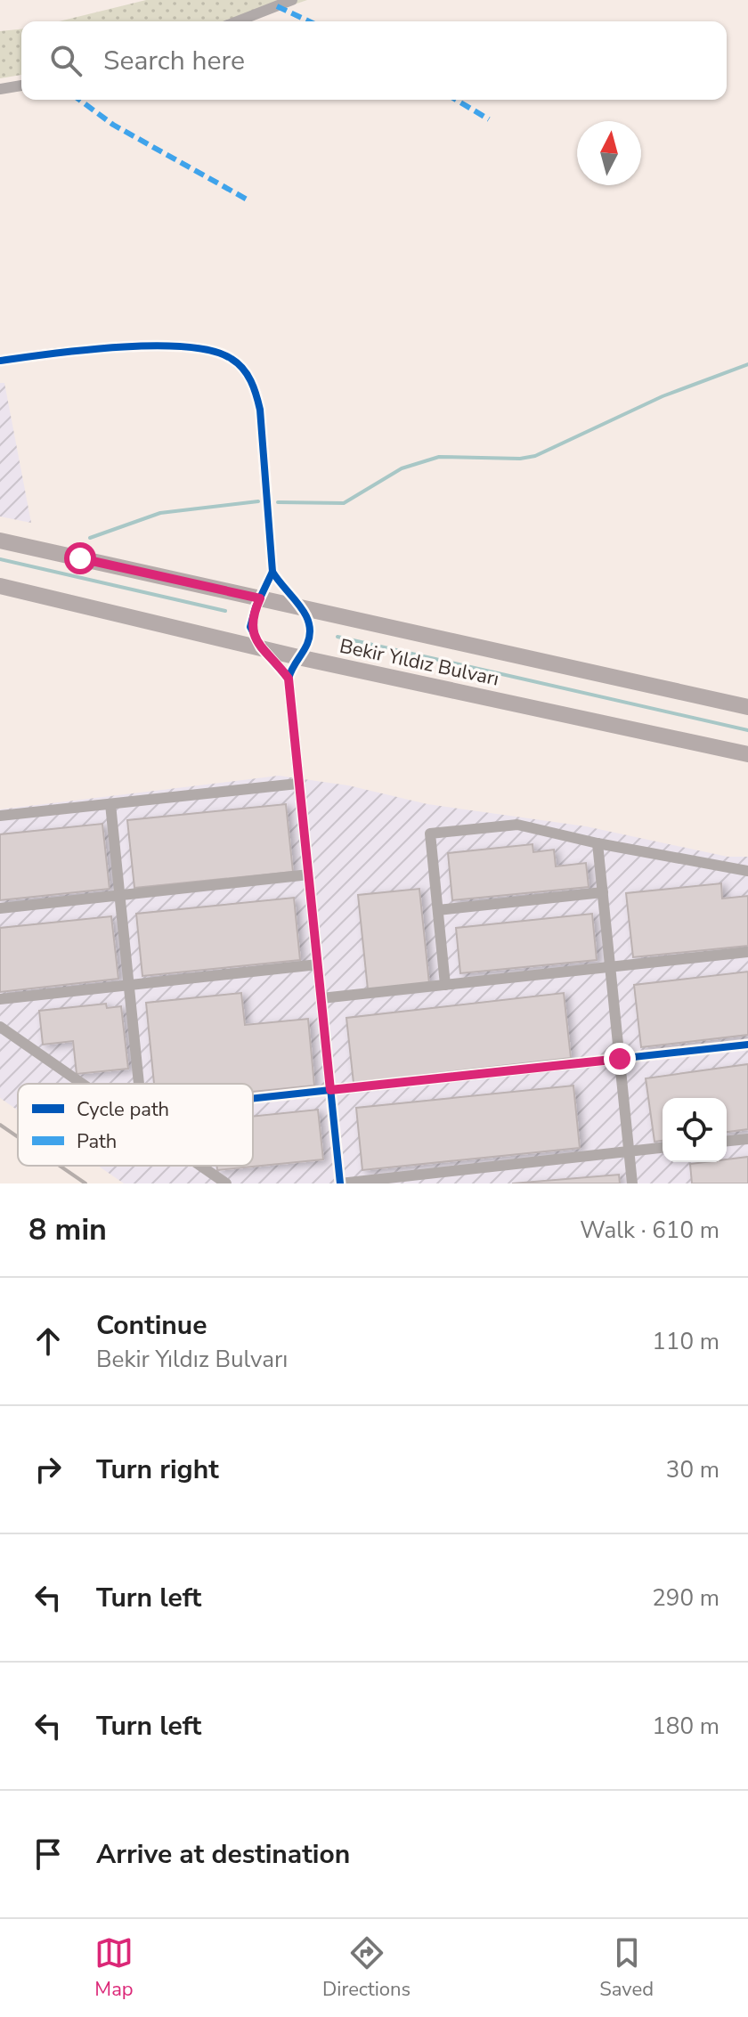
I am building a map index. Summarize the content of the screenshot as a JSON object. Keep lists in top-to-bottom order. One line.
{"streets":{"main road":["Bekir Yıldız Bulvarı"]},"legend":["Cycle path","Path"],"north":"top","page":{"search":"Search here","heading":["8 min","Walk · 610 m"],"list":[["Continue","Bekir Yıldız Bulvarı","110 m"],["Turn right","30 m"],["Turn left","290 m"],["Turn left","180 m"],"Arrive at destination"],"nav":["Map","Directions","Saved"]}}
